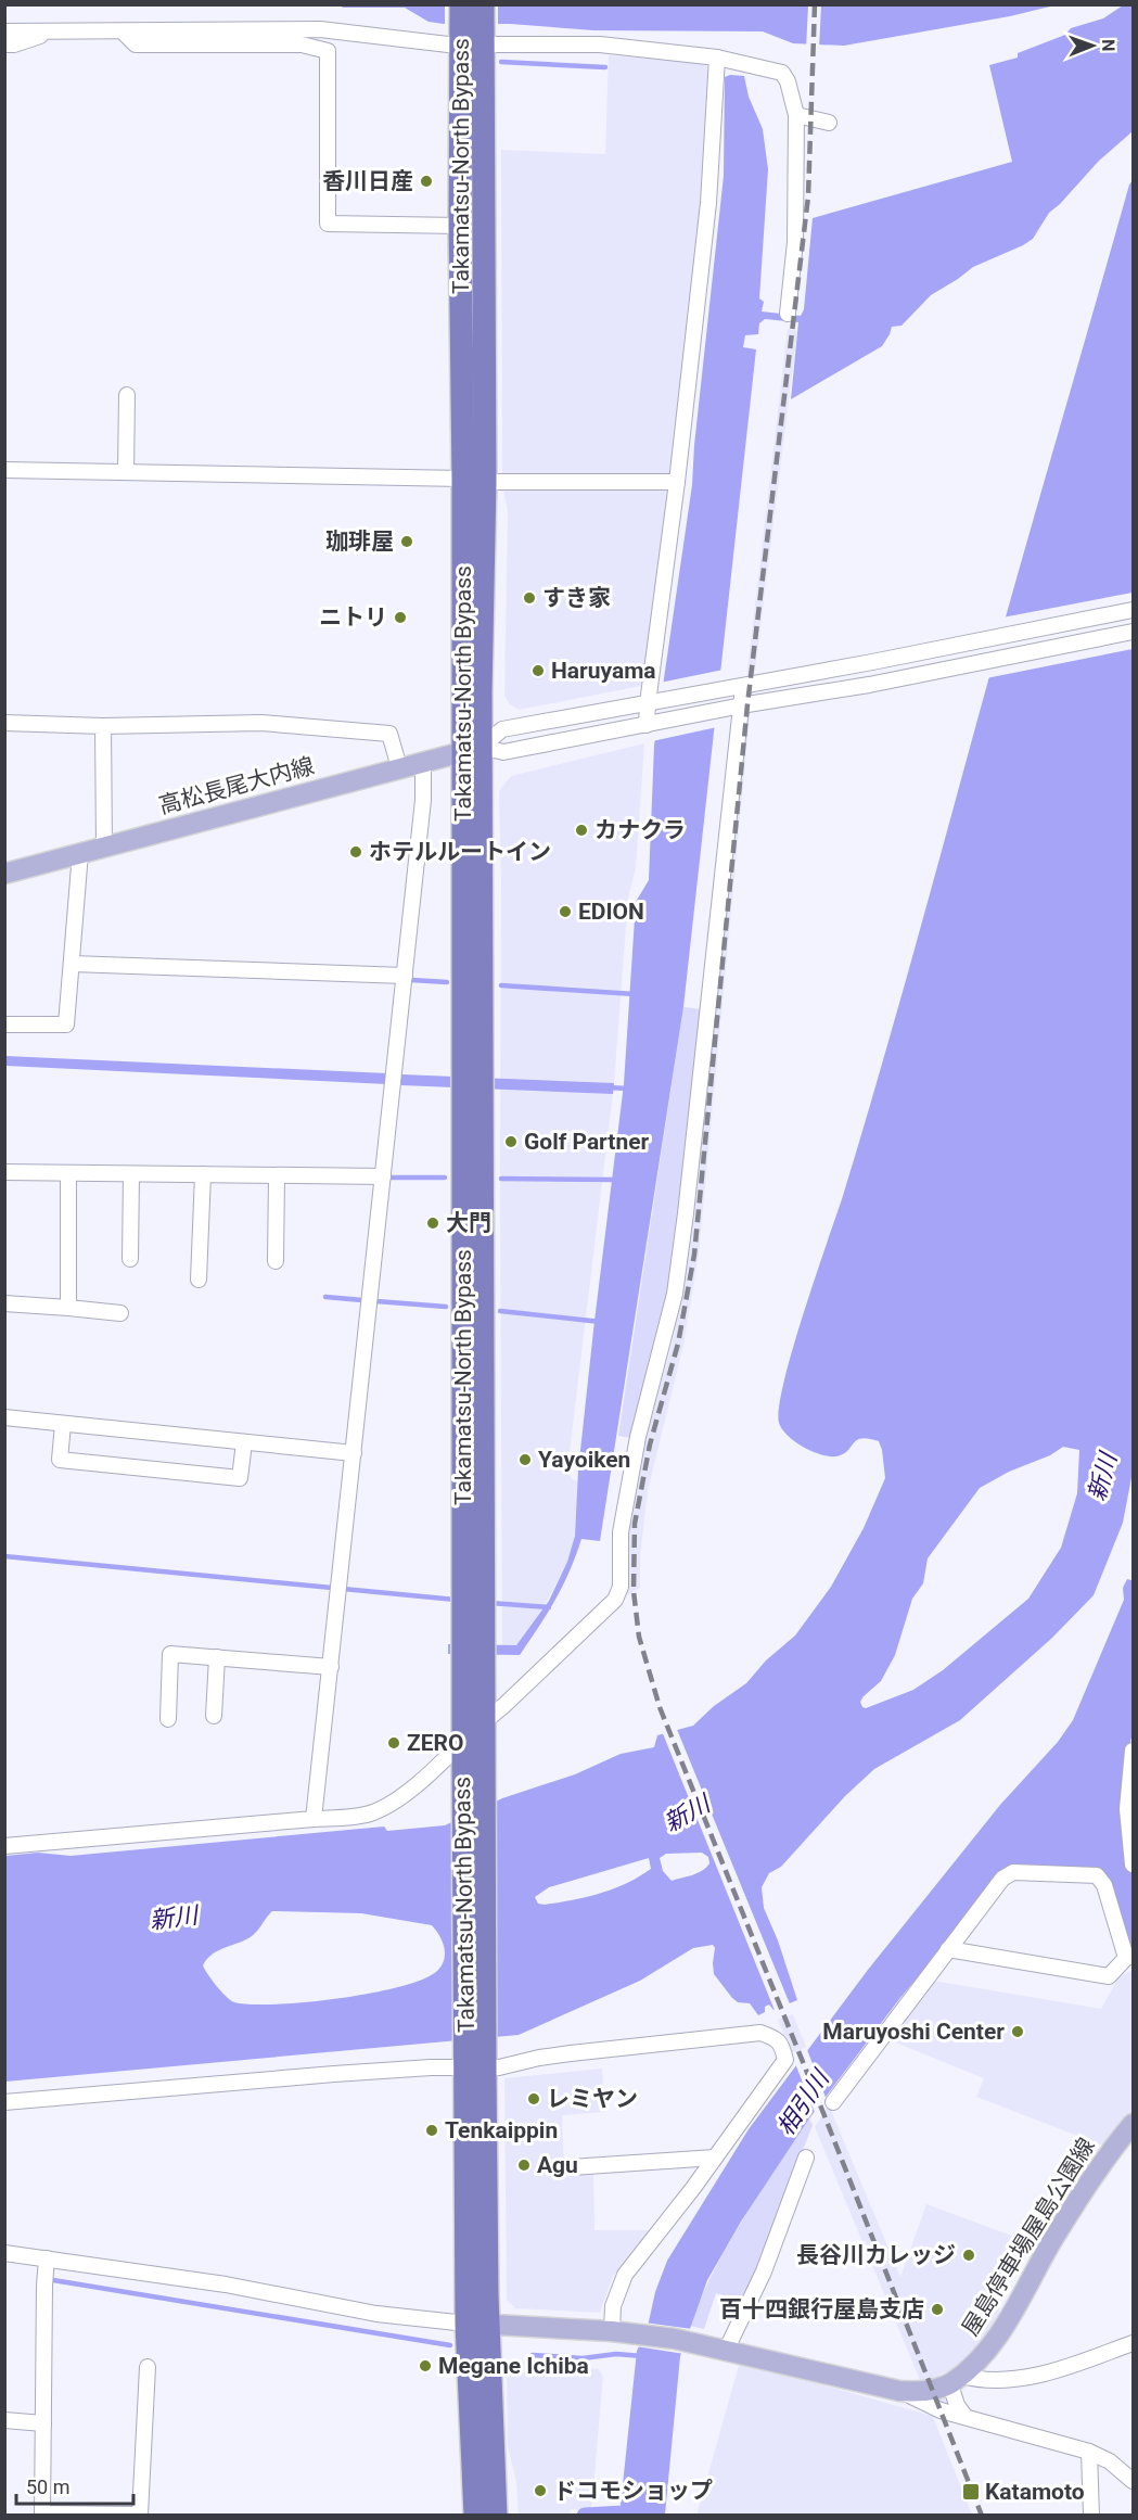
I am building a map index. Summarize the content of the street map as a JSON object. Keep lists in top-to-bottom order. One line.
{"streets":{"highway":["Takamatsu-North Bypass"],"main road":["高松長尾大内線","屋島停車場屋島公園線"]},"crossings":[["Takamatsu-North Bypass","高松長尾大内線"]],"water":["新川","相引川"],"places":{"other":["香川日産","珈琲屋","すき家","ニトリ","Haruyama","カナクラ","ホテルルートイン","EDION","Golf Partner","大門","Yayoiken","ZERO","Maruyoshi Center","レミヤン","Tenkaippin","Agu","長谷川カレッジ","百十四銀行屋島支店","Megane Ichiba","ドコモショップ"],"transit":["Katamoto"]},"scale_bar":"50 m","north":"right"}
